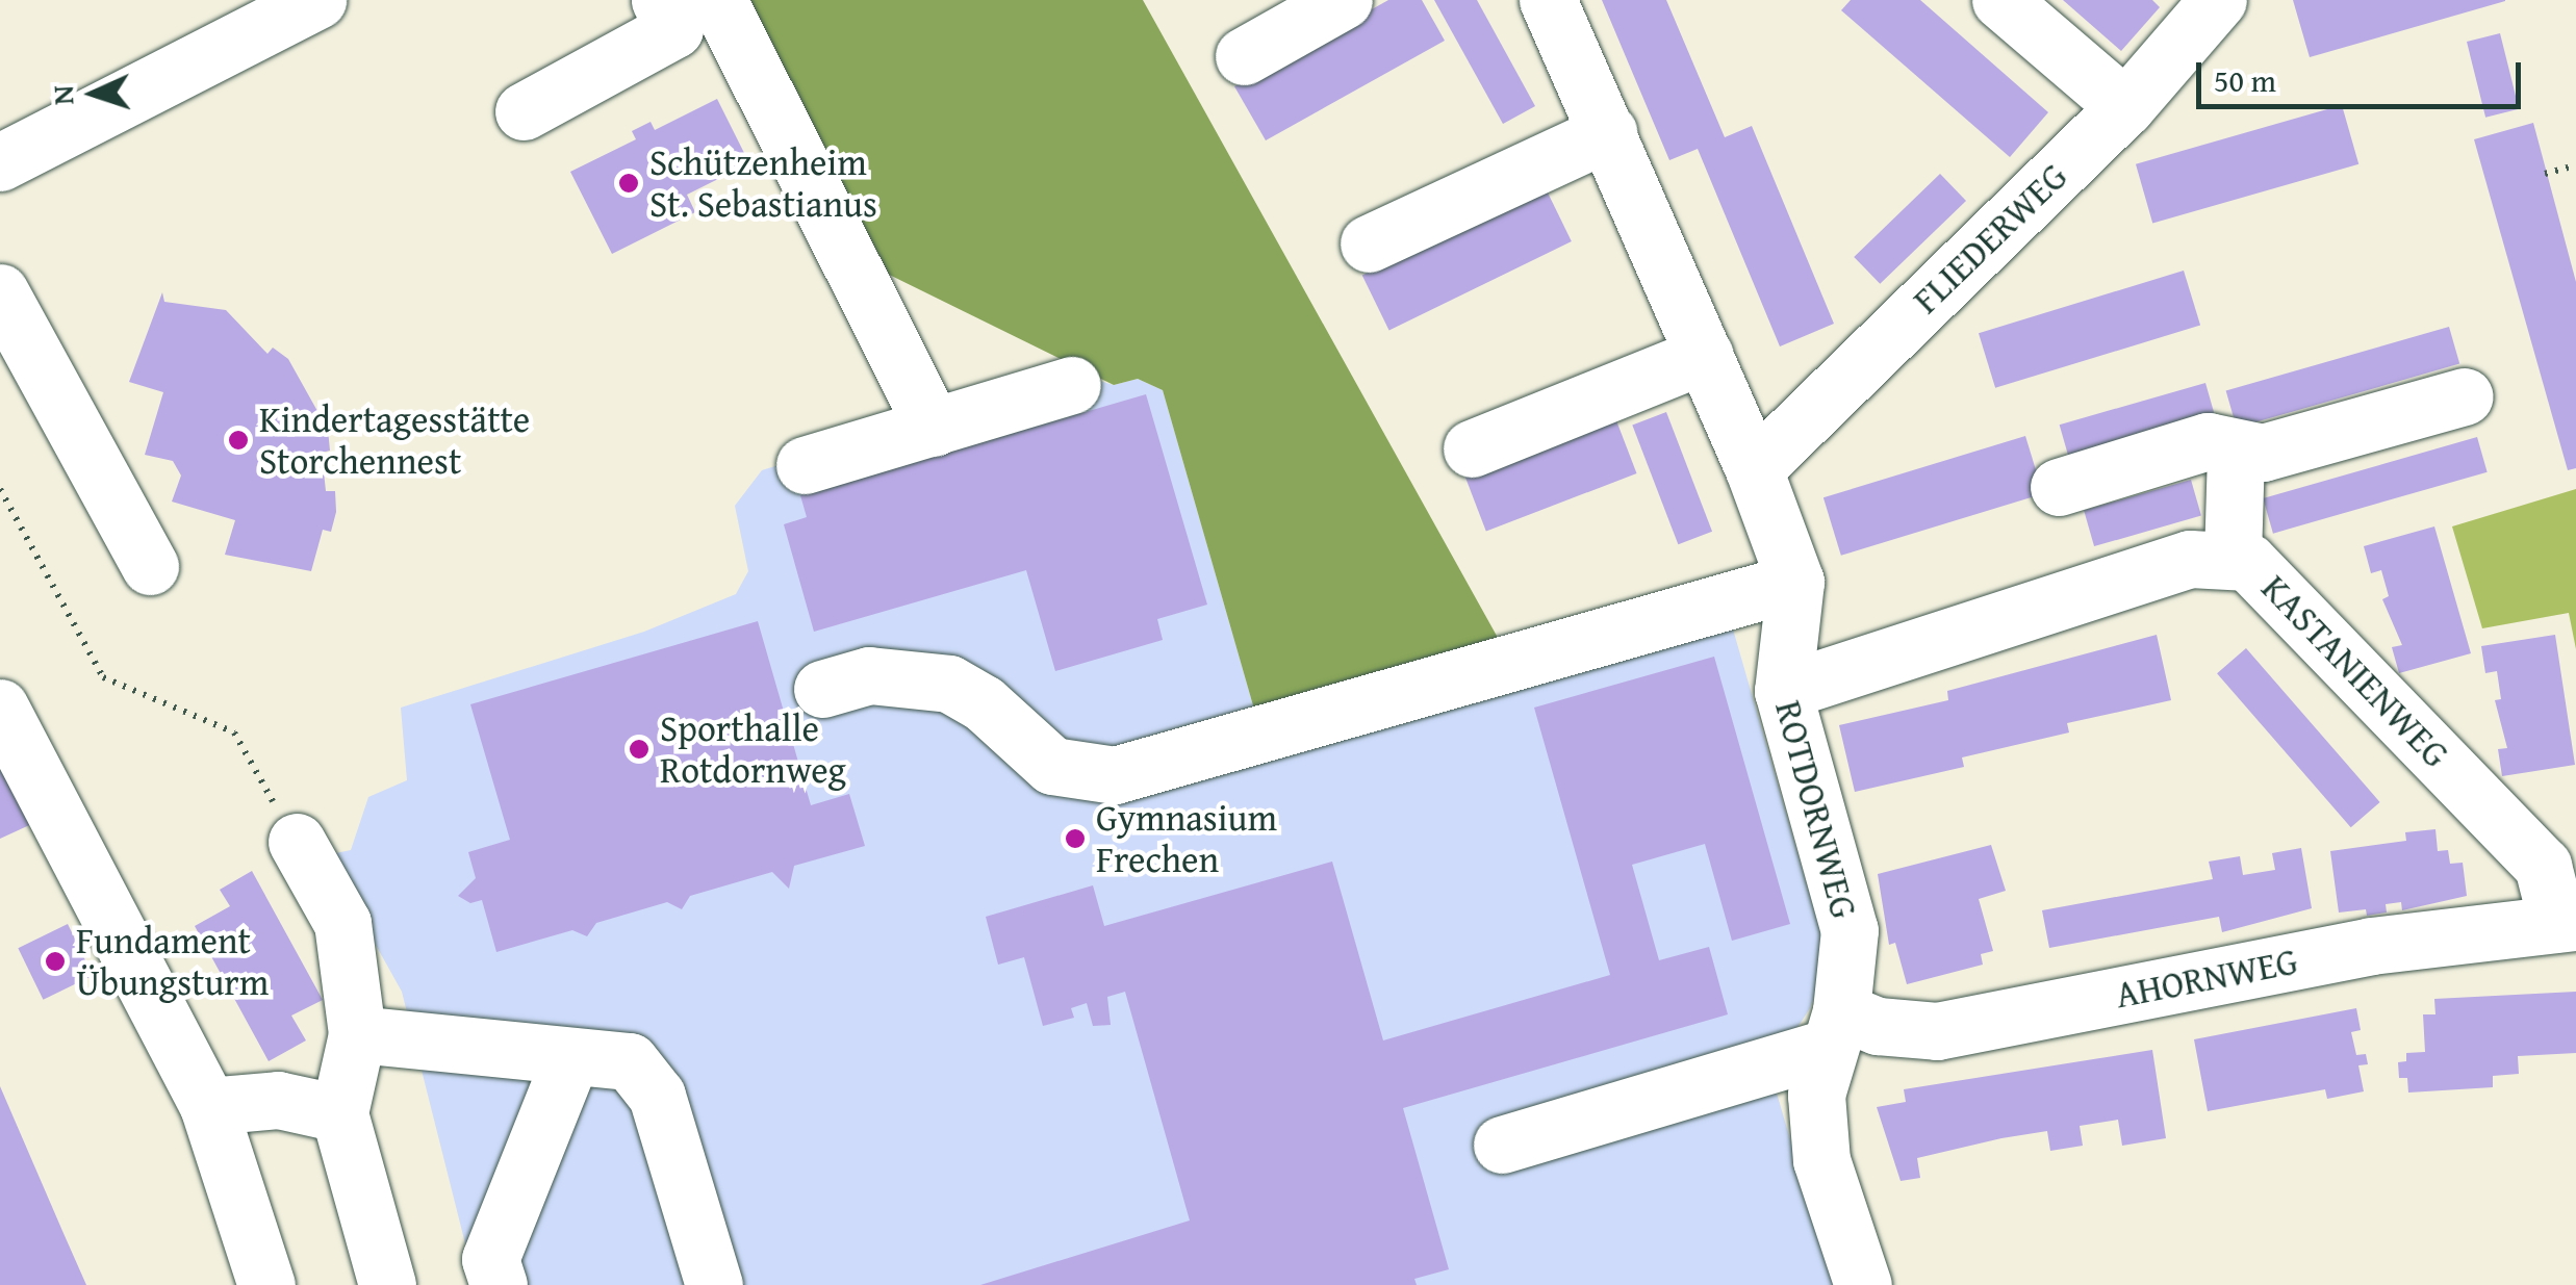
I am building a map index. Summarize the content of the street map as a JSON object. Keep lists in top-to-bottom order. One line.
{"streets":{"street":["FLIEDERWEG","KASTANIENWEG","ROTDORNWEG","AHORNWEG"]},"crossings":[["FLIEDERWEG","ROTDORNWEG"],["KASTANIENWEG","ROTDORNWEG"],["KASTANIENWEG","AHORNWEG"],["ROTDORNWEG","AHORNWEG"]],"places":["Schützenheim St. Sebastianus","Kindertagesstätte Storchennest","Sporthalle Rotdornweg","Gymnasium Frechen","Fundament Übungsturm"],"scale_bar":"50 m","north":"left"}
